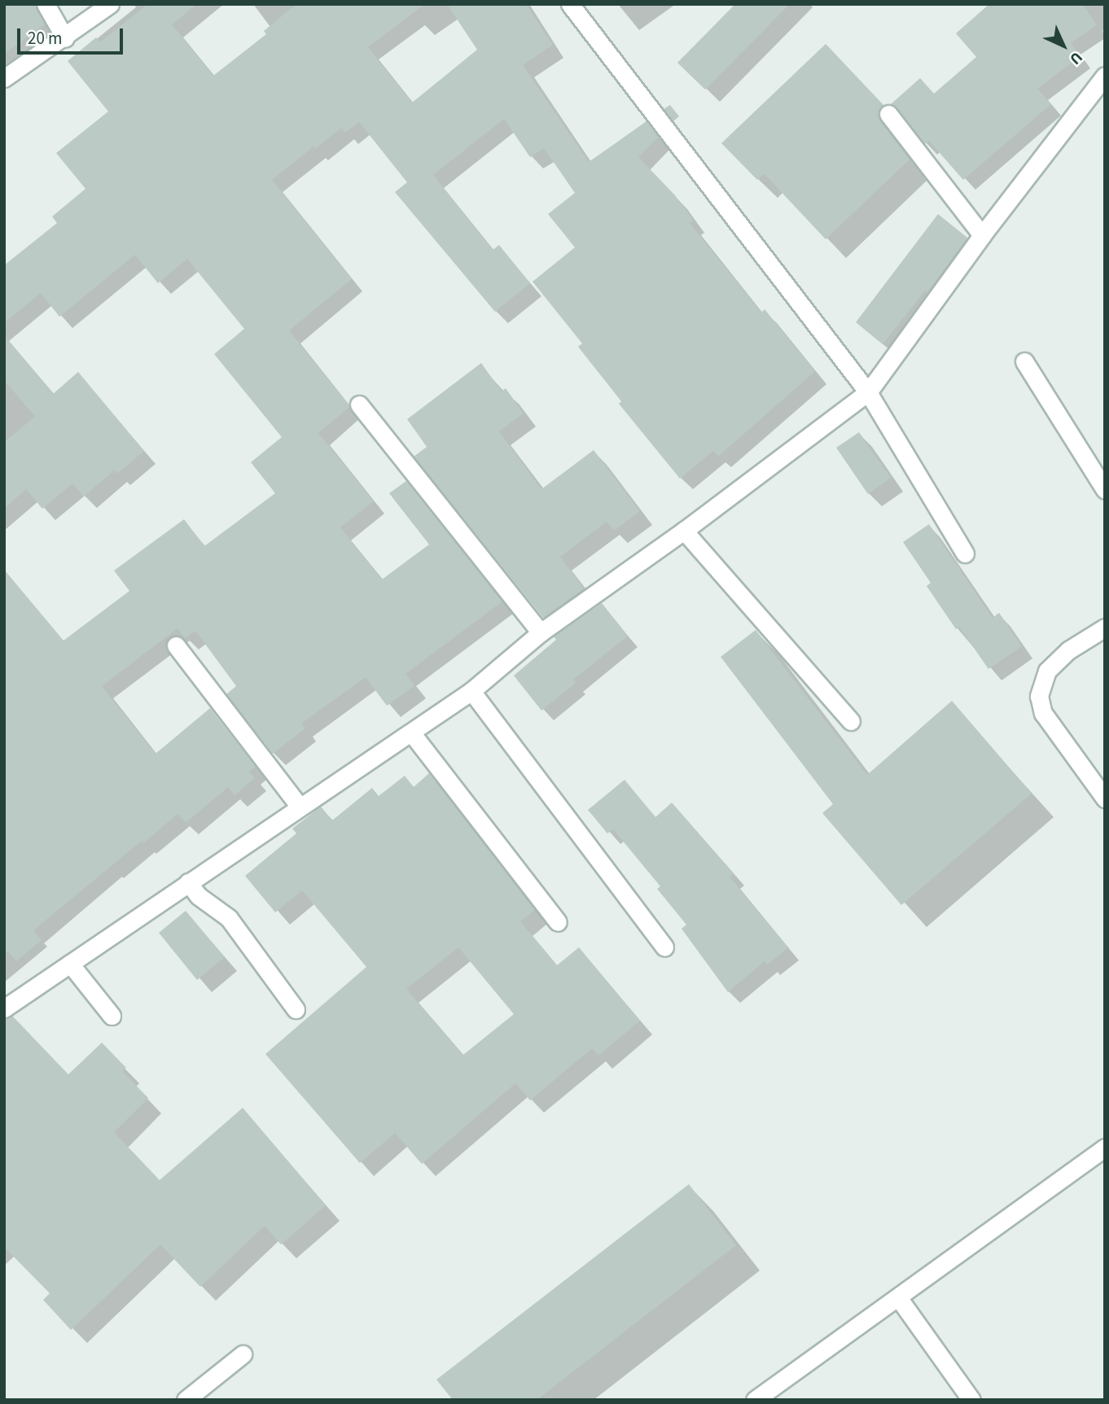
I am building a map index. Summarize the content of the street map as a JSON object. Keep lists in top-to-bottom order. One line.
{"scale_bar":"20 m","north":"bottom right"}
